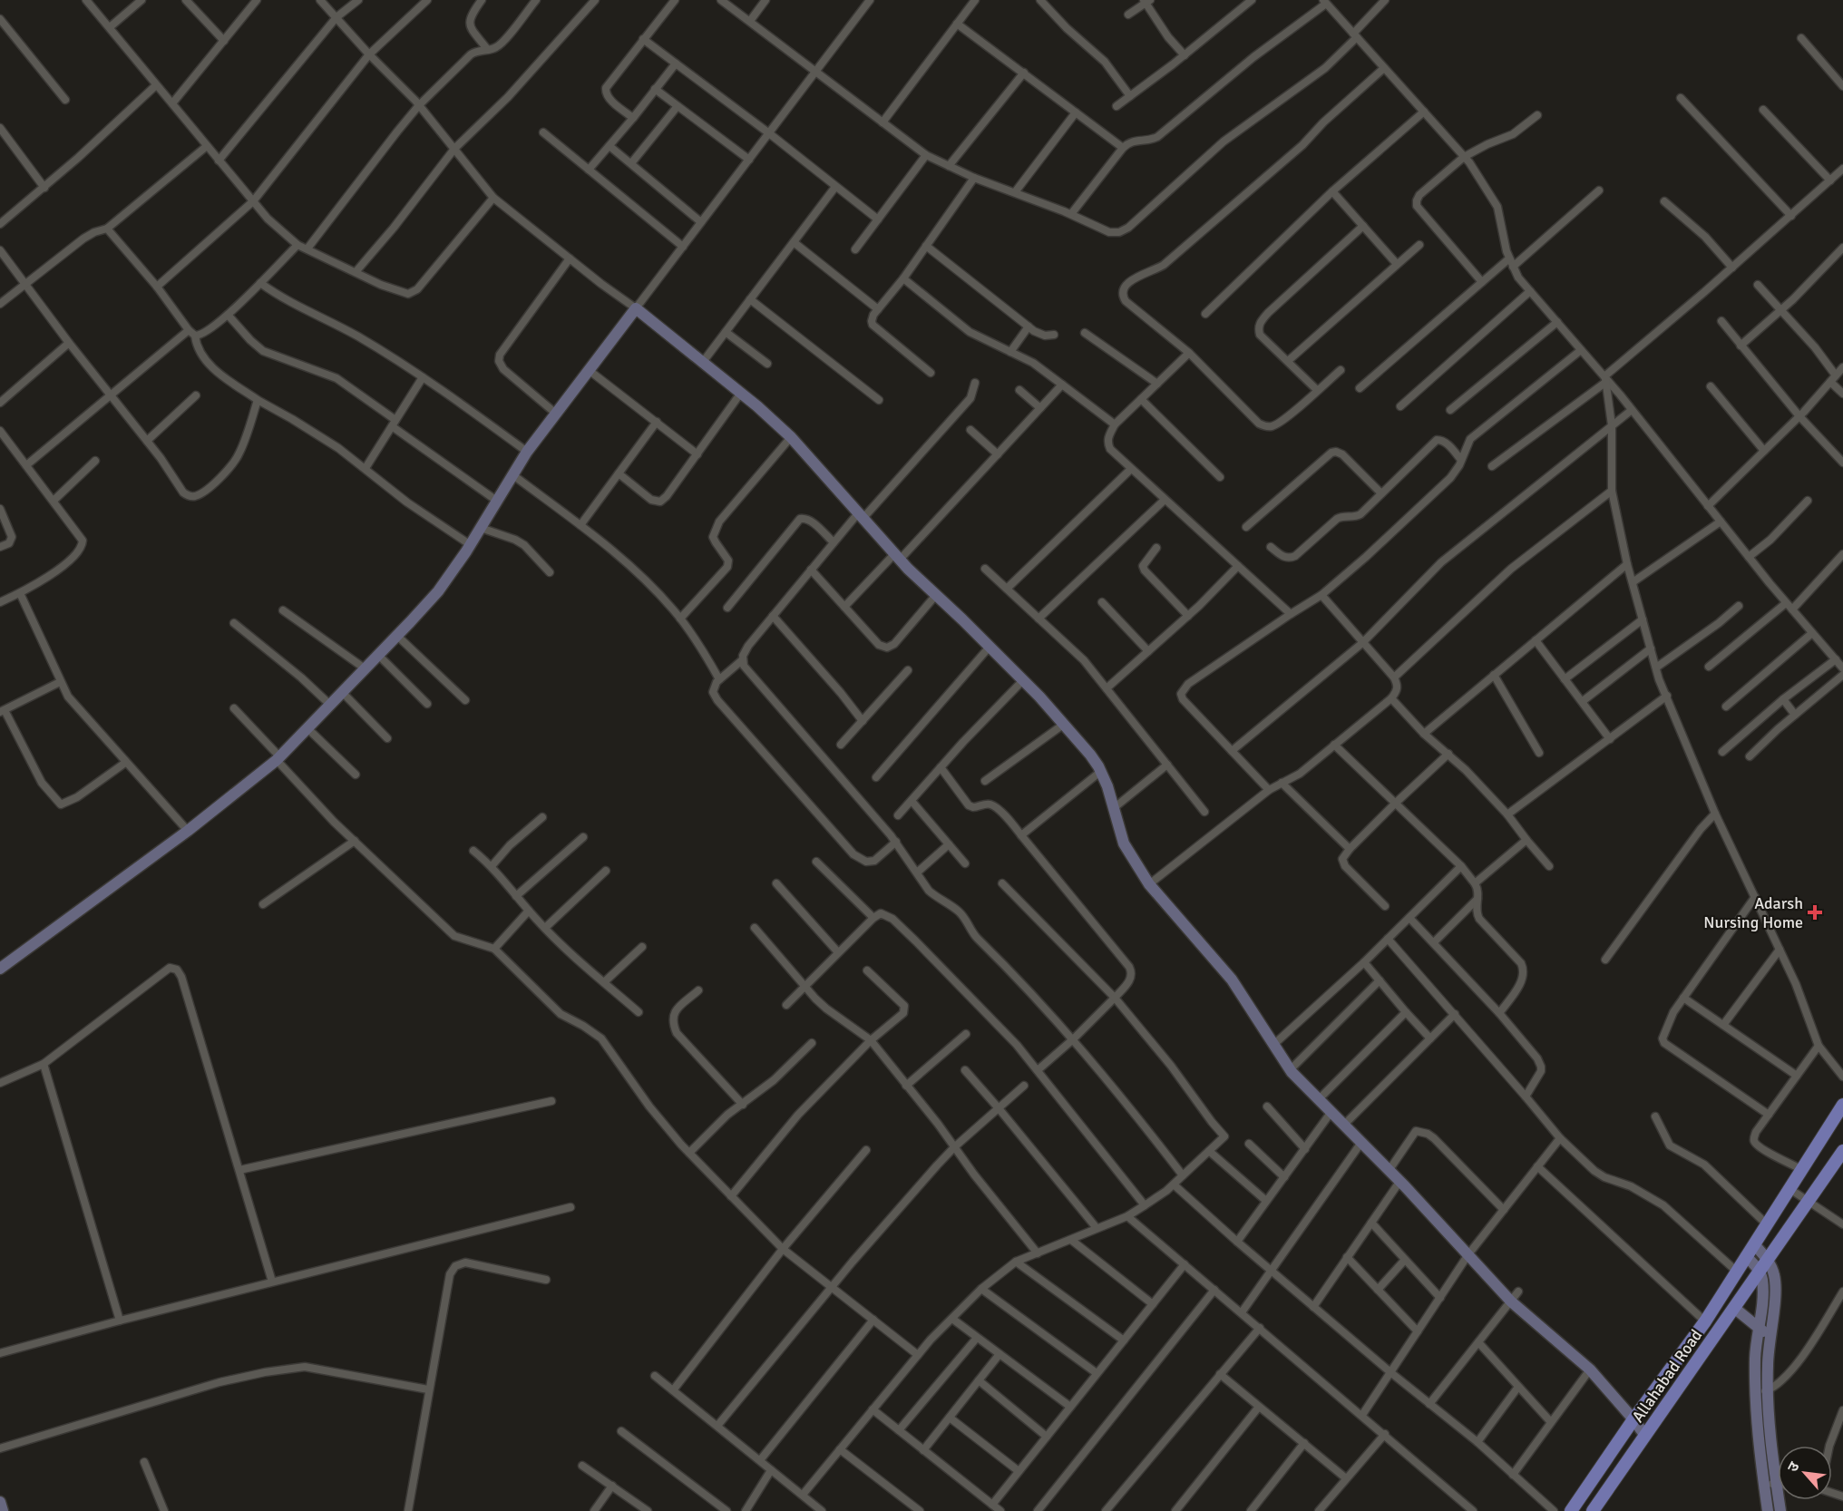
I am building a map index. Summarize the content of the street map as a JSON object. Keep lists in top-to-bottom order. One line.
{"streets":{"main road":["Allahabad Road"]},"places":{"health":["Adarsh Nursing Home"]},"north":"top left"}
